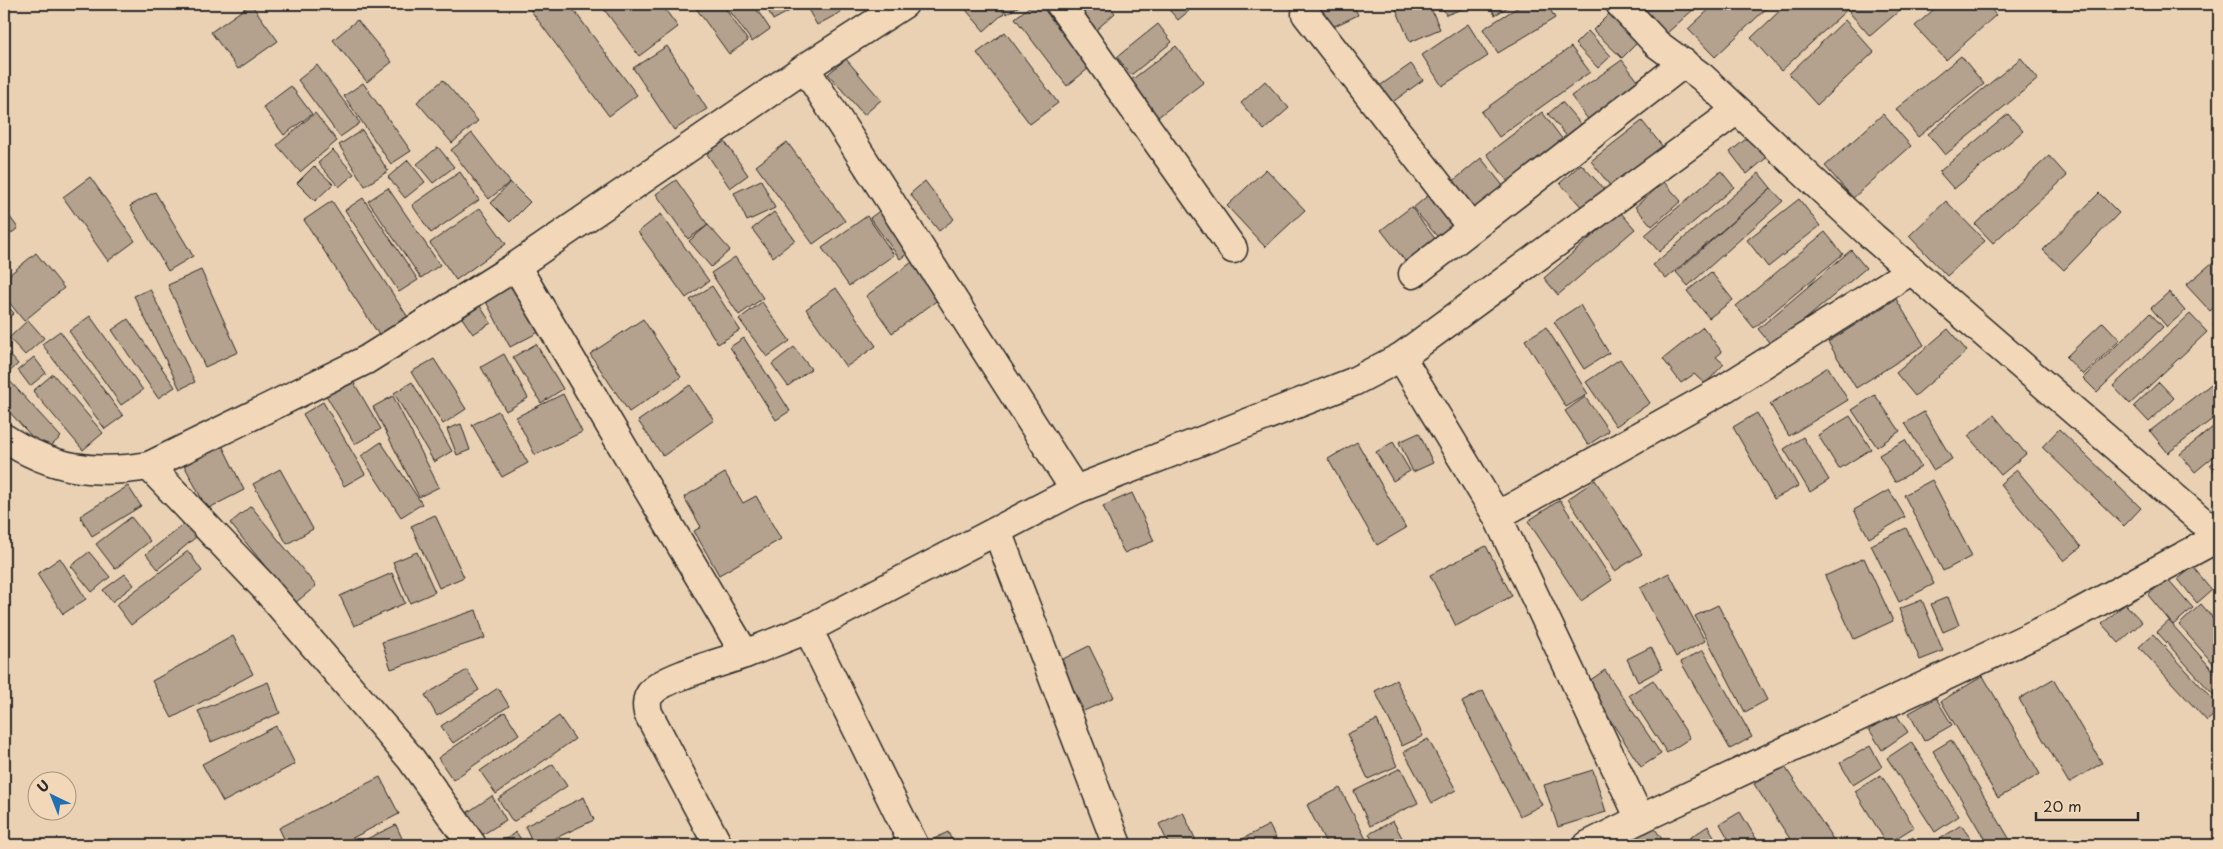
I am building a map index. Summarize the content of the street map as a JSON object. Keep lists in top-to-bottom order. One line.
{"scale_bar":"20 m","north":"top left"}
